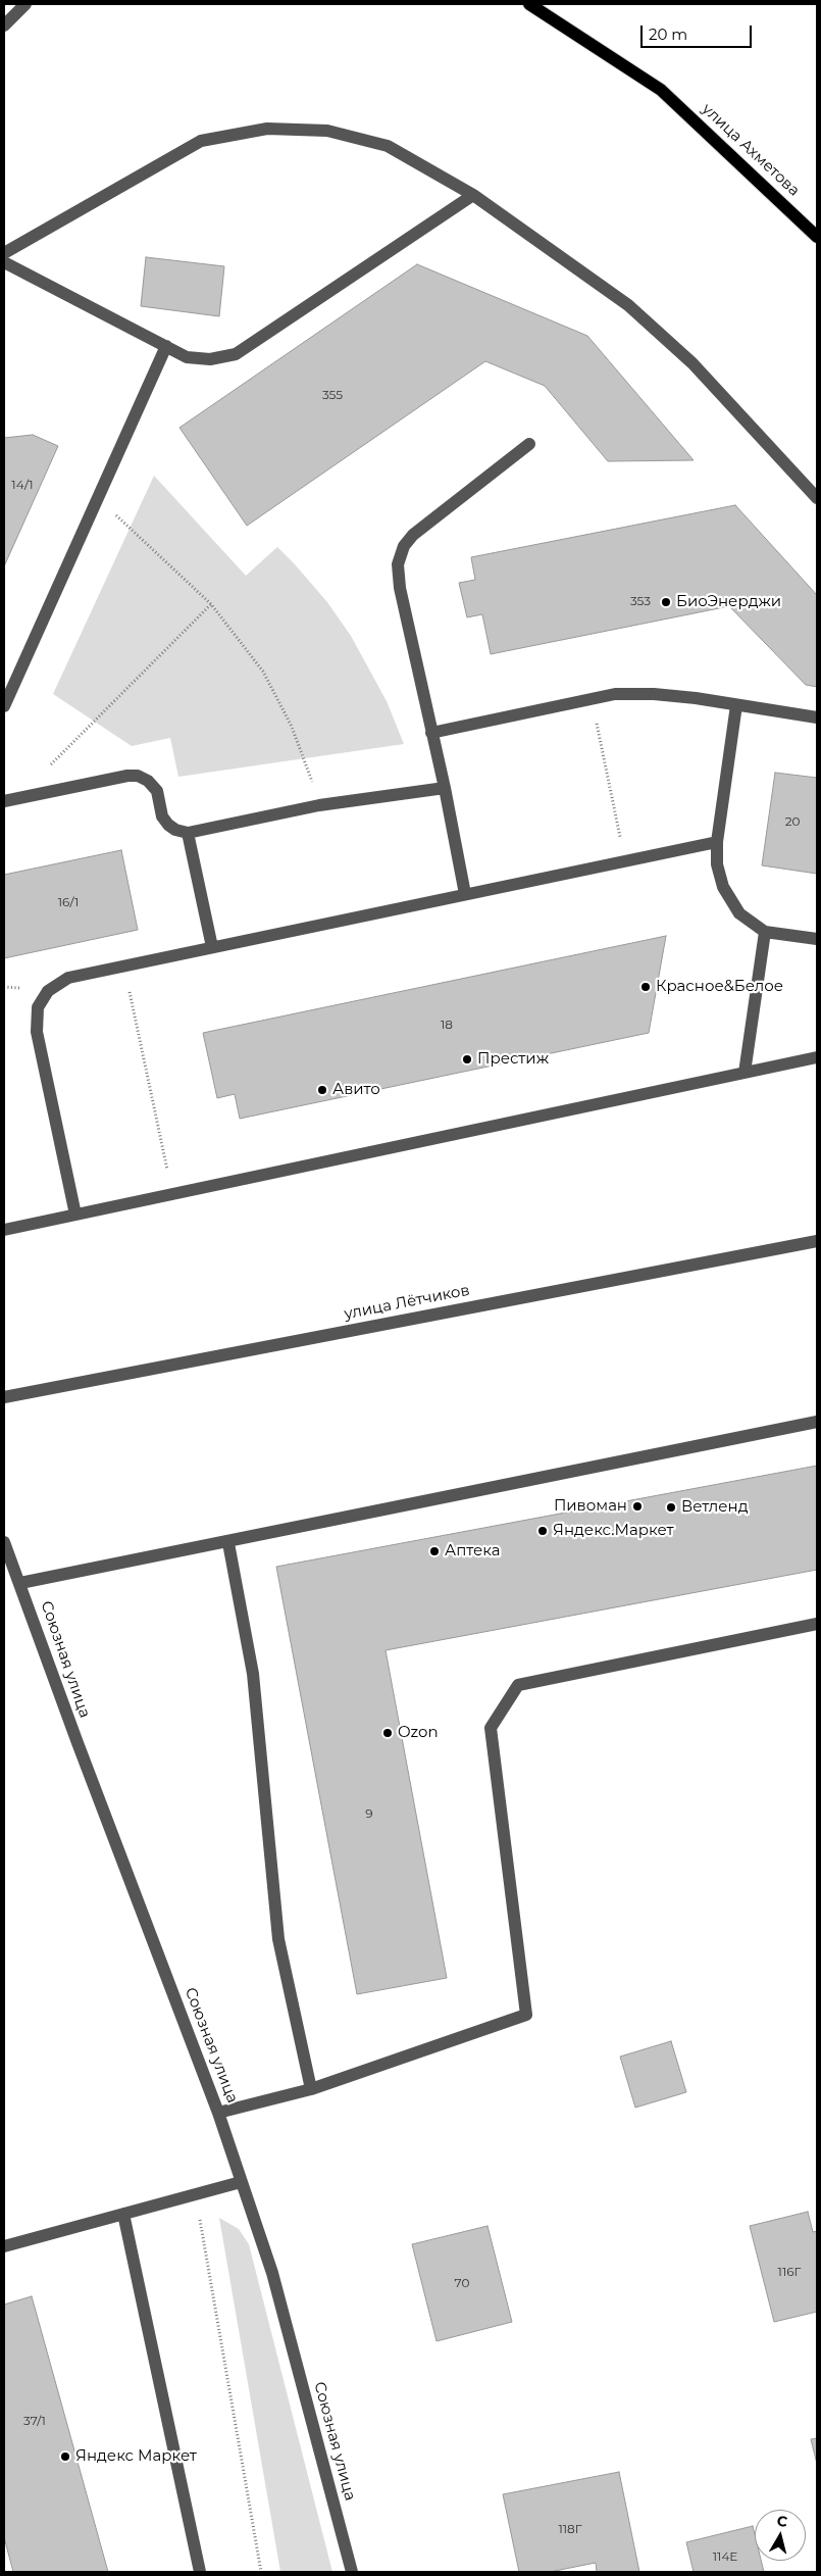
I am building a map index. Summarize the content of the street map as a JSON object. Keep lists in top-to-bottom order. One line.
{"streets":{"main road":["улица Ахметова"],"street":["улица Лётчиков","Союзная улица"]},"places":["БиоЭнерджи","Красное&Белое","Престиж","Авито","Пивоман","Ветленд","Яндекс.Маркет","Аптека","Ozon","Яндекс Маркет"],"house_numbers":["355","14/1","353","20","16/1","18","9","116Г","70","37/1","118Г","114Е"],"scale_bar":"20 m","north":"top"}
